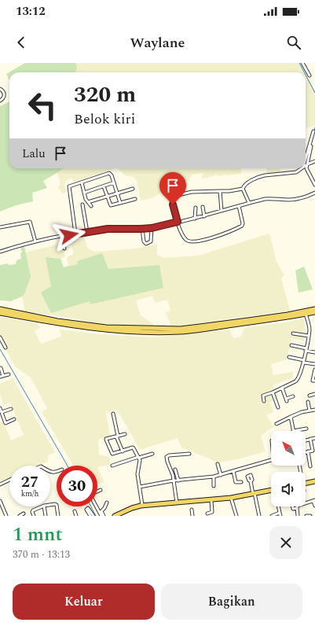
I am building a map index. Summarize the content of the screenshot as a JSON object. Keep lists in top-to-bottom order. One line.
{"north":"top left","page":{"status":"13:12","header":"Waylane","turn":["320 m","Belok kiri"],"then":"Lalu","speed":"27 km/h","limit":"30","heading":["1 mnt","370 m · 13:13"],"buttons":["Keluar","Bagikan"]}}
